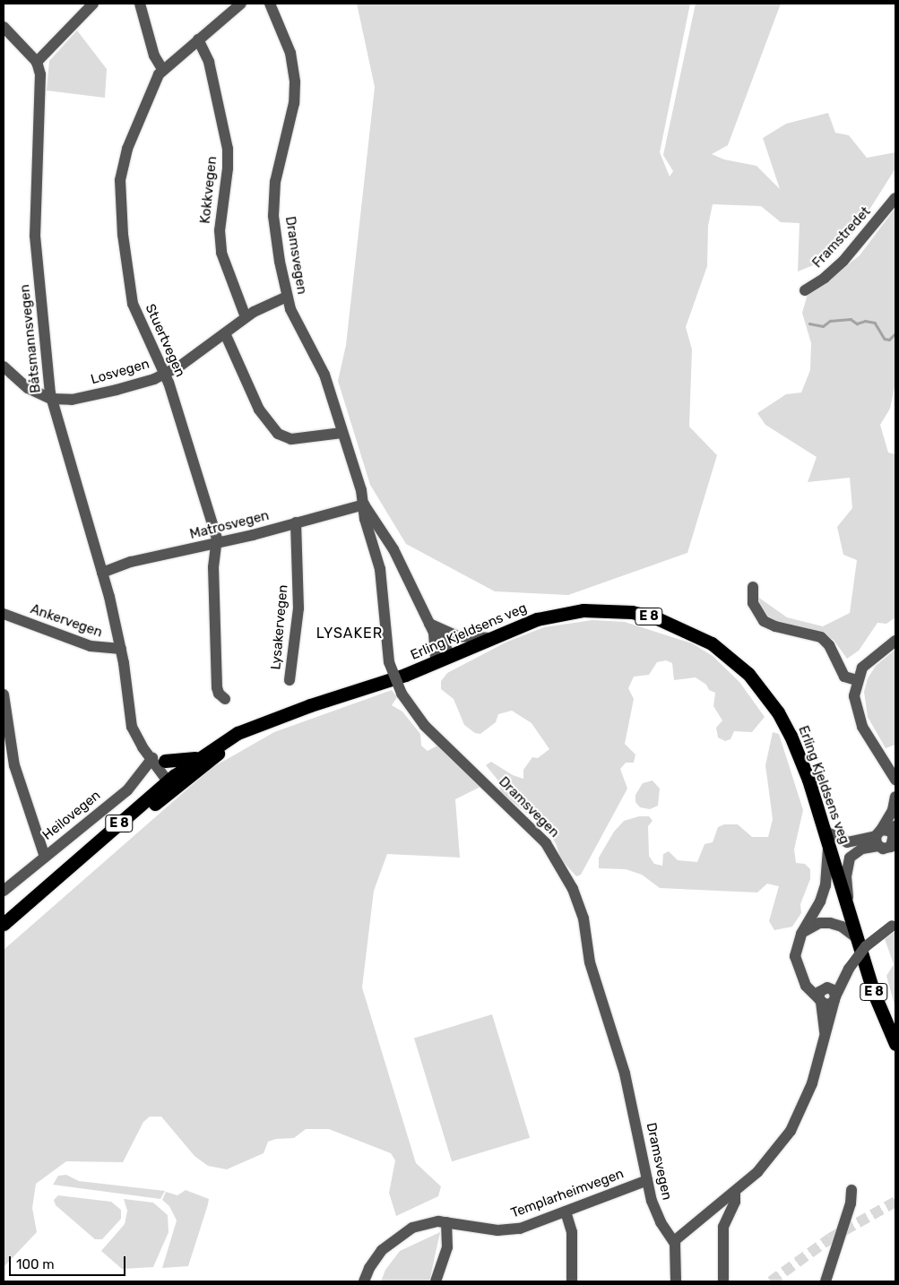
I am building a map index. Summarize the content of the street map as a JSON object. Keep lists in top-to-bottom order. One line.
{"streets":{"highway":["E 8","Erling Kjeldsens veg"],"street":["Kokkvegen","Framstredet","Dramsvegen","Båtsmannsvegen","Stuertvegen","Losvegen","Matrosvegen","Ankervegen","Lysakervegen","Heilovegen","Templarheimvegen"]},"crossings":[["Kokkvegen","Stuertvegen"],["Kokkvegen","Losvegen"],["Dramsvegen","Losvegen"],["Dramsvegen","Matrosvegen"],["Dramsvegen","Erling Kjeldsens veg"],["Dramsvegen","Templarheimvegen"],["Båtsmannsvegen","Losvegen"],["Båtsmannsvegen","Matrosvegen"],["Båtsmannsvegen","E 8"],["Båtsmannsvegen","Ankervegen"],["Båtsmannsvegen","Erling Kjeldsens veg"],["Båtsmannsvegen","Heilovegen"],["Stuertvegen","Losvegen"],["Stuertvegen","Matrosvegen"],["Matrosvegen","Lysakervegen"],["E 8","Erling Kjeldsens veg"],["E 8","Heilovegen"]],"districts":["LYSAKER"],"scale_bar":"100 m"}
